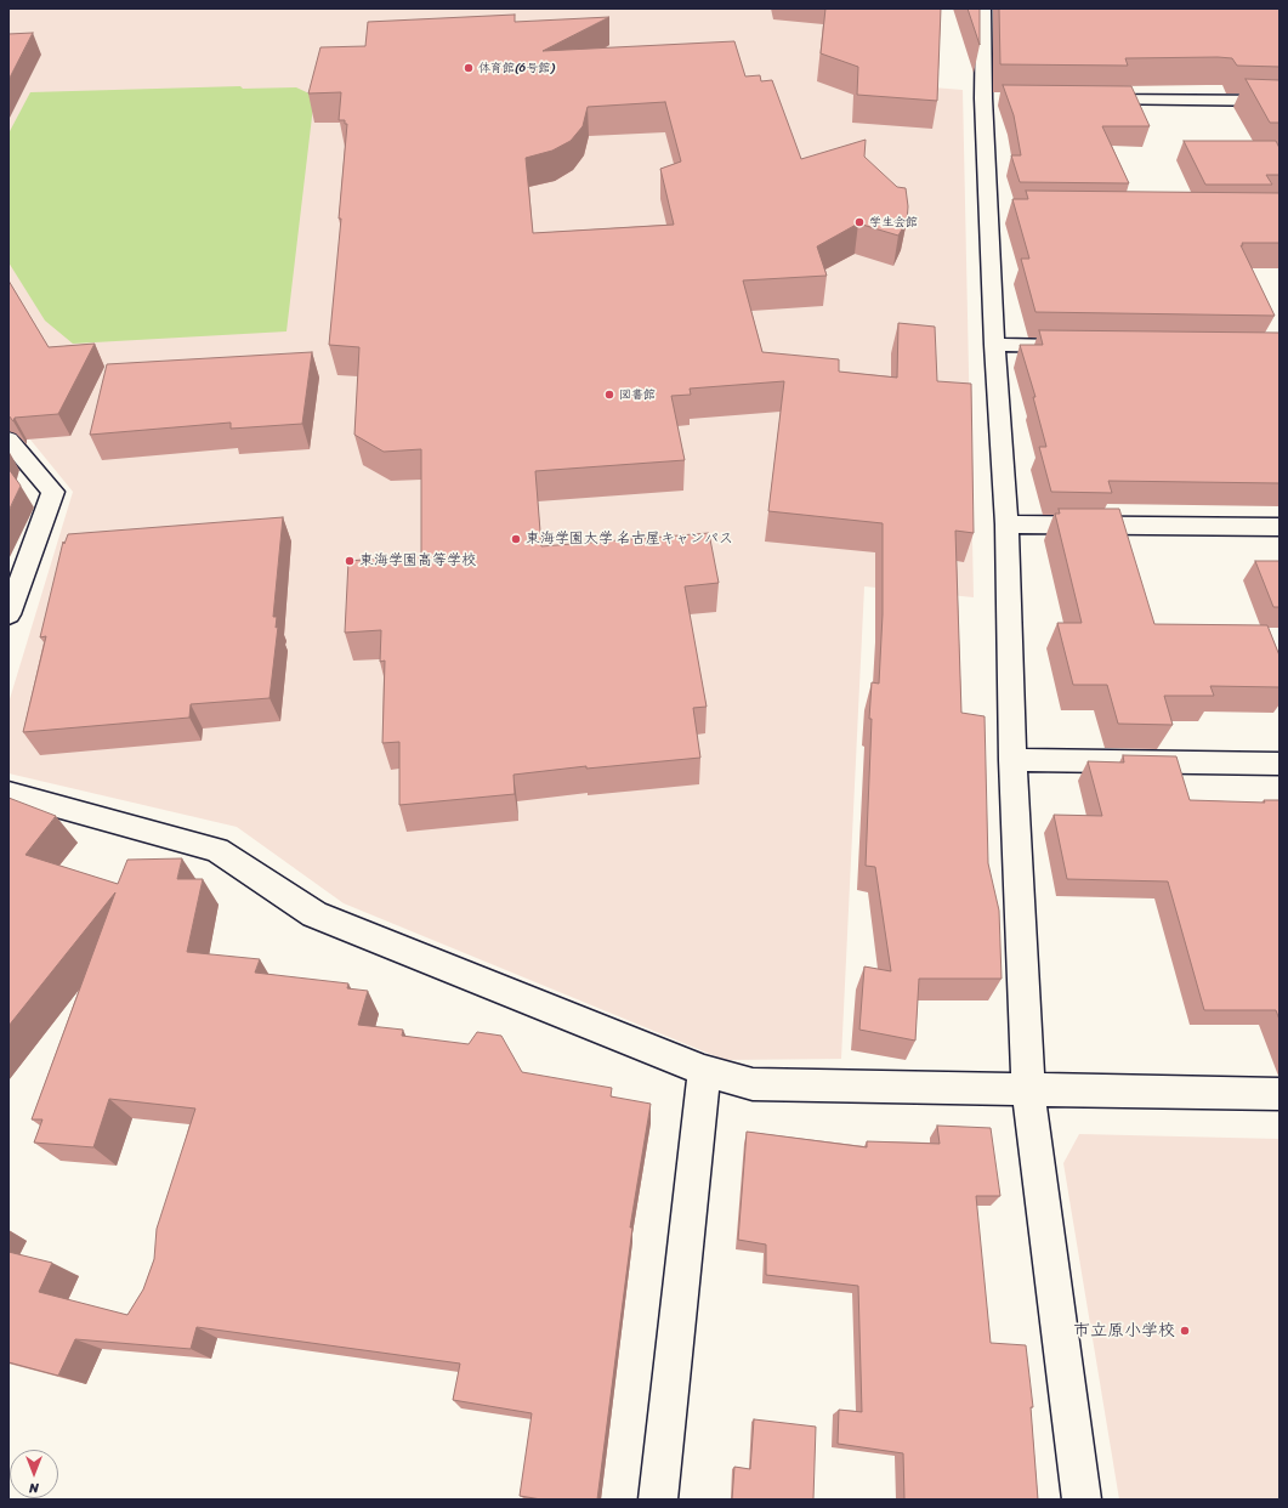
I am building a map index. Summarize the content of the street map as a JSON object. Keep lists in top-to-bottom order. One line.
{"places":["体育館(6号館)","学生会館","図書館","東海学園大学 名古屋キャンパス","東海学園高等学校","市立原小学校"],"north":"bottom"}
